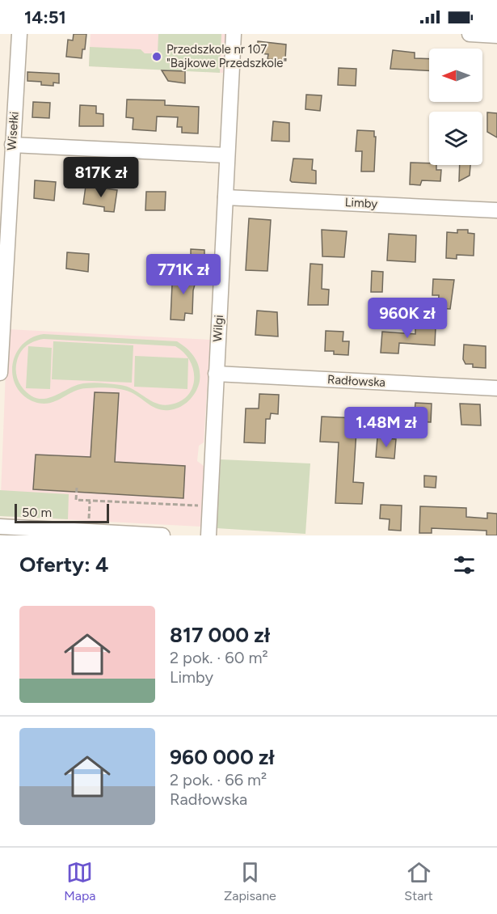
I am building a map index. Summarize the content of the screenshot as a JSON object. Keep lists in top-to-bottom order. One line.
{"streets":{"street":["Wisełki","Limby","Wilgi","Radłowska"]},"crossings":[["Limby","Wilgi"],["Wilgi","Radłowska"]],"places":["Przedszkole nr 107 \"Bajkowe Przedszkole\""],"scale_bar":"50 m","north":"left","page":{"status":"14:51","price":["817K zł","771K zł","960K zł","1.48M zł"],"scale":"50 m","heading":"Oferty: 4","list":[{"name":"817 000 zł","note":"2 pok. · 60 m² · Limby"},{"name":"960 000 zł","note":"2 pok. · 66 m² · Radłowska"}],"tabs":["Mapa","Zapisane","Start"]}}
